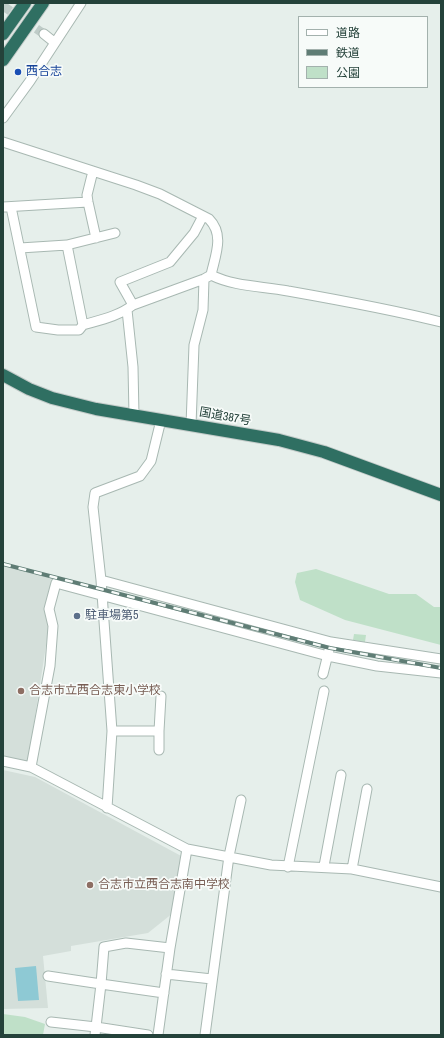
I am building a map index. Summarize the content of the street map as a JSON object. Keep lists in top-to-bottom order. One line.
{"streets":{"highway":["国道387号"]},"places":["西合志","駐車場第5","合志市立西合志東小学校","合志市立西合志南中学校"],"legend":["道路","鉄道","公園"]}
